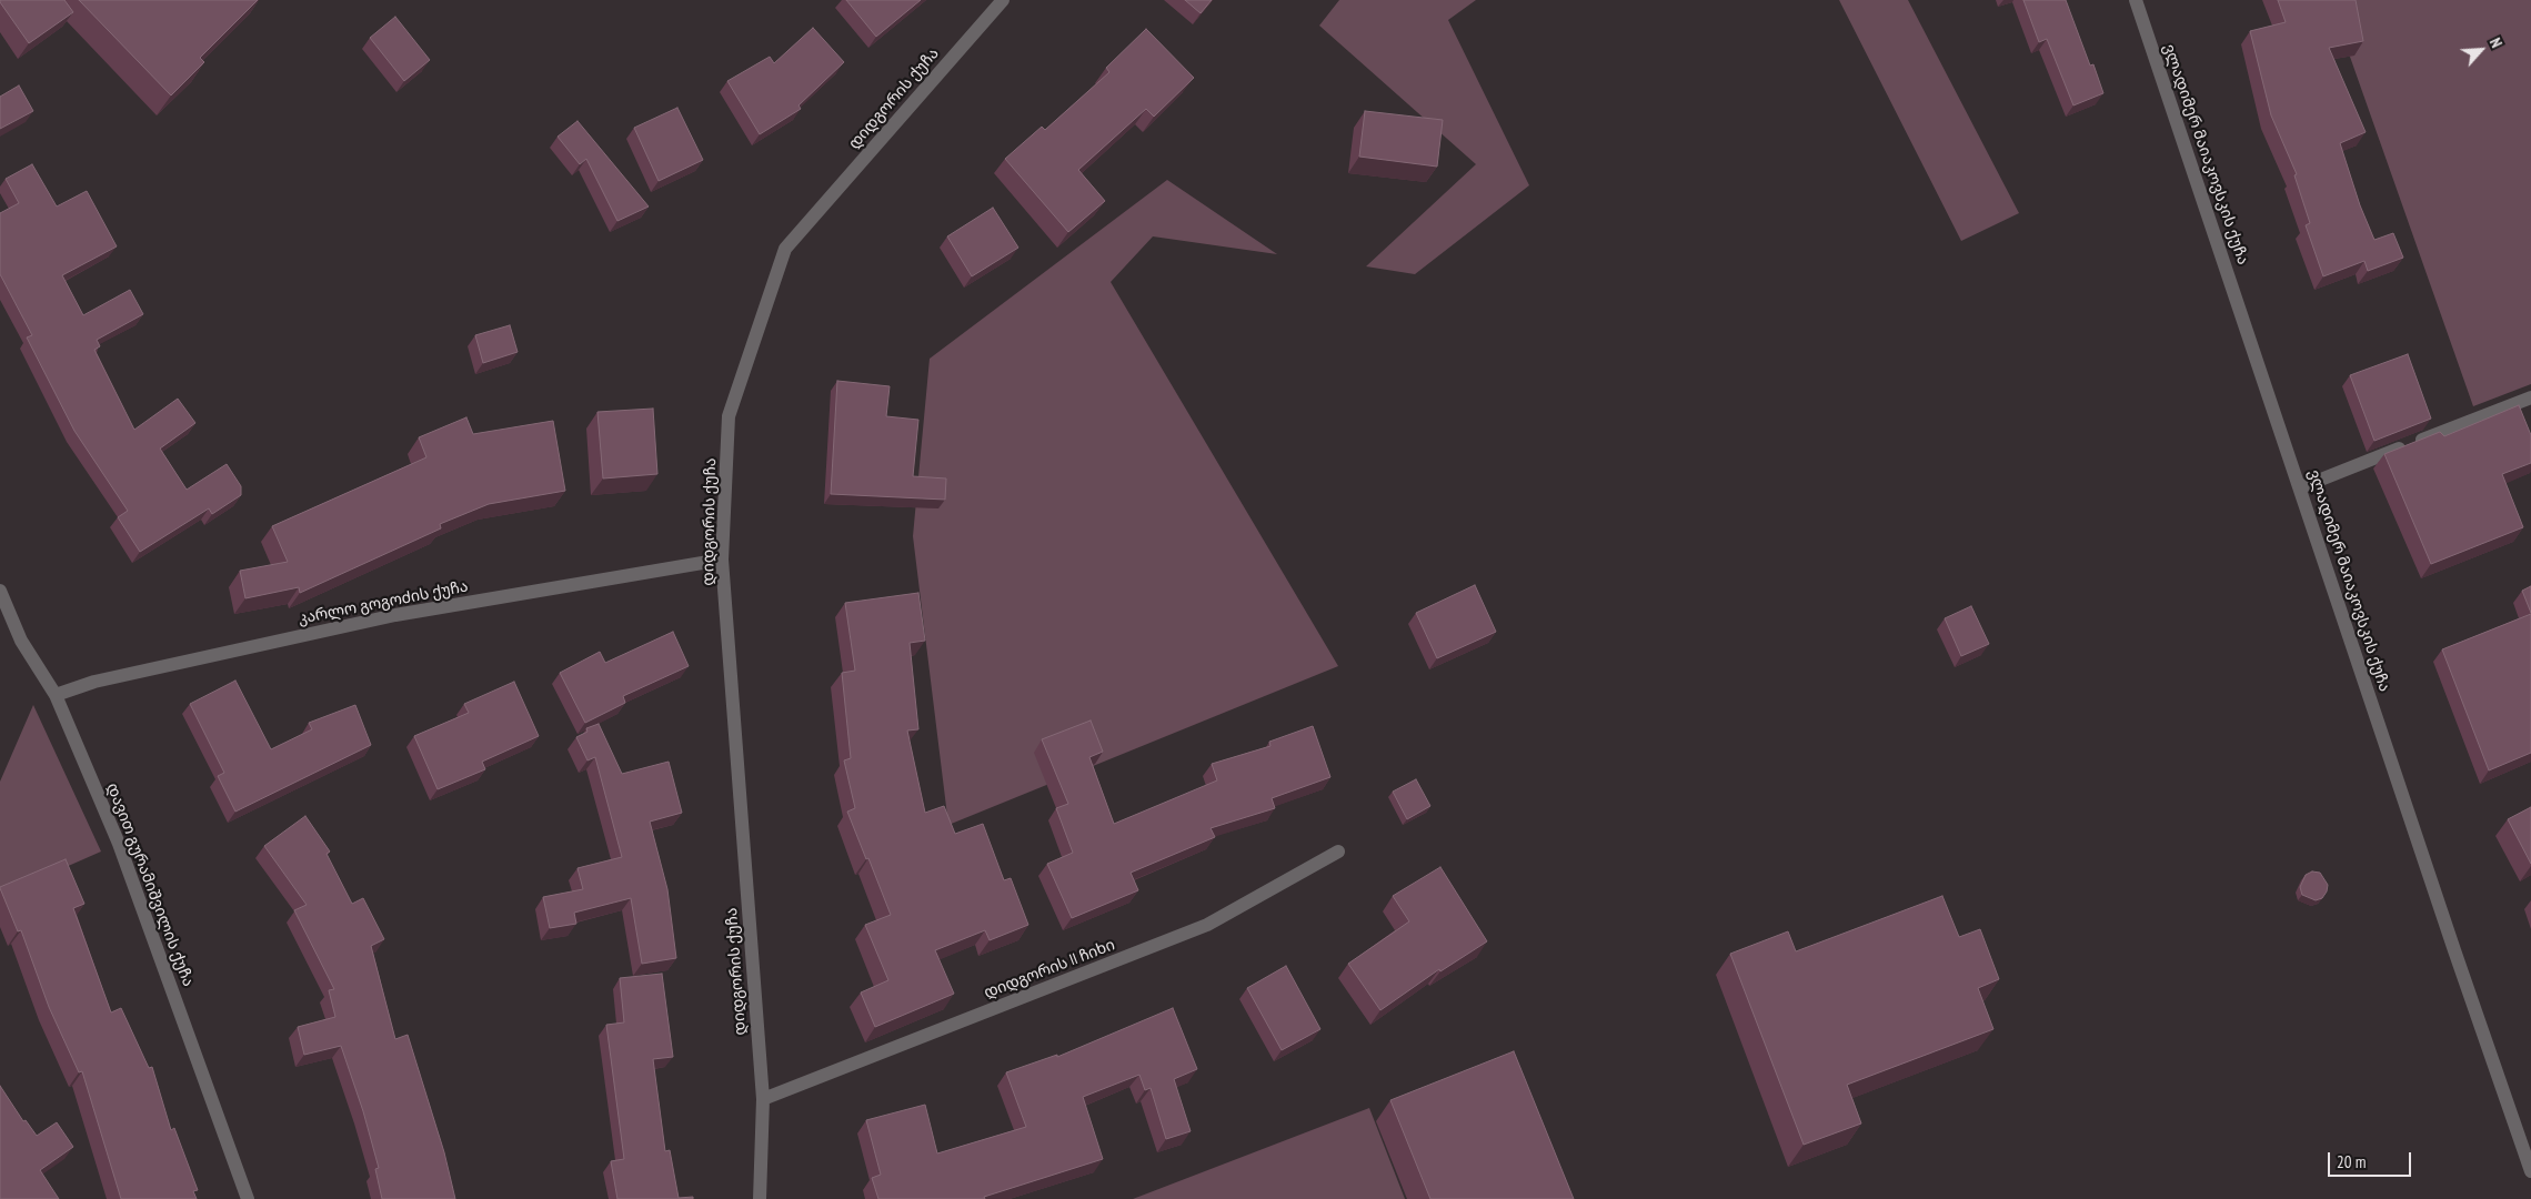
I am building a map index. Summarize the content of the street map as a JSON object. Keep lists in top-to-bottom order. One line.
{"streets":{"street":["დიდგორის ქუჩა","ვლადიმერ მაიაკოვსკის ქუჩა","კარლო გოგოძის ქუჩა","დავით გურამიშვილის ქუჩა","დიდგორის II ჩიხი"]},"crossings":[["დიდგორის ქუჩა","კარლო გოგოძის ქუჩა"],["დიდგორის ქუჩა","დიდგორის II ჩიხი"],["კარლო გოგოძის ქუჩა","დავით გურამიშვილის ქუჩა"]],"scale_bar":"20 m","north":"top right"}
